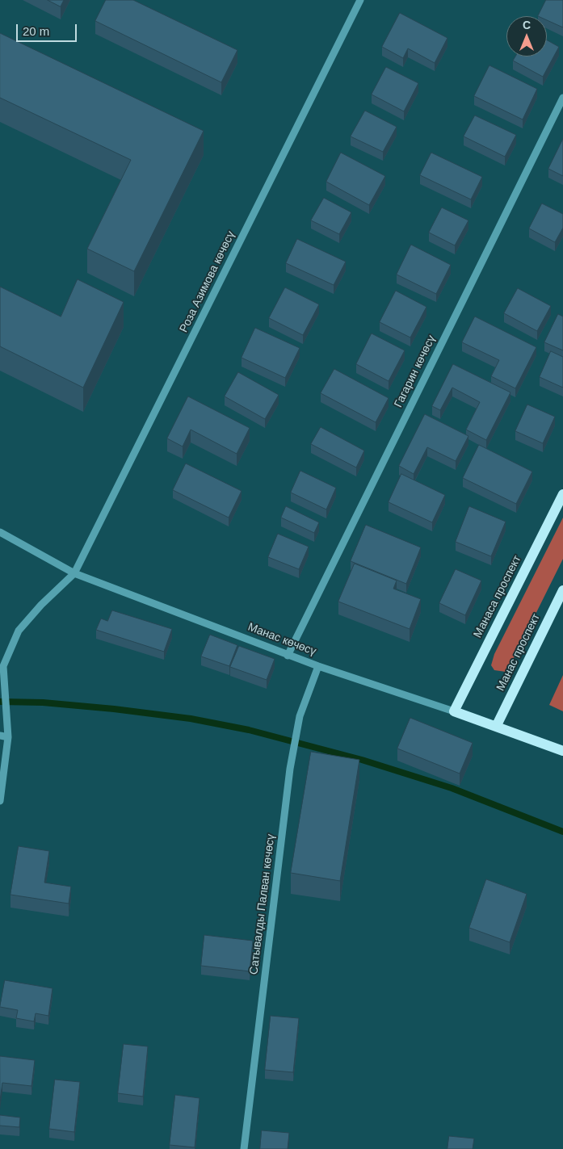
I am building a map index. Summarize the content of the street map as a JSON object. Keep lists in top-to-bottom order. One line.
{"streets":{"main road":["Манаса проспект","Манас көчөсү","Манас проспект"],"street":["Роза Азимова көчөсү","Гагарин көчөсү","Сатывалды Палван көчөсү"]},"crossings":[["Роза Азимова көчөсү","Манас көчөсү"],["Гагарин көчөсү","Манас көчөсү"],["Манаса проспект","Манас көчөсү"],["Манас көчөсү","Манас проспект"],["Манас көчөсү","Сатывалды Палван көчөсү"]],"scale_bar":"20 m","north":"top"}
